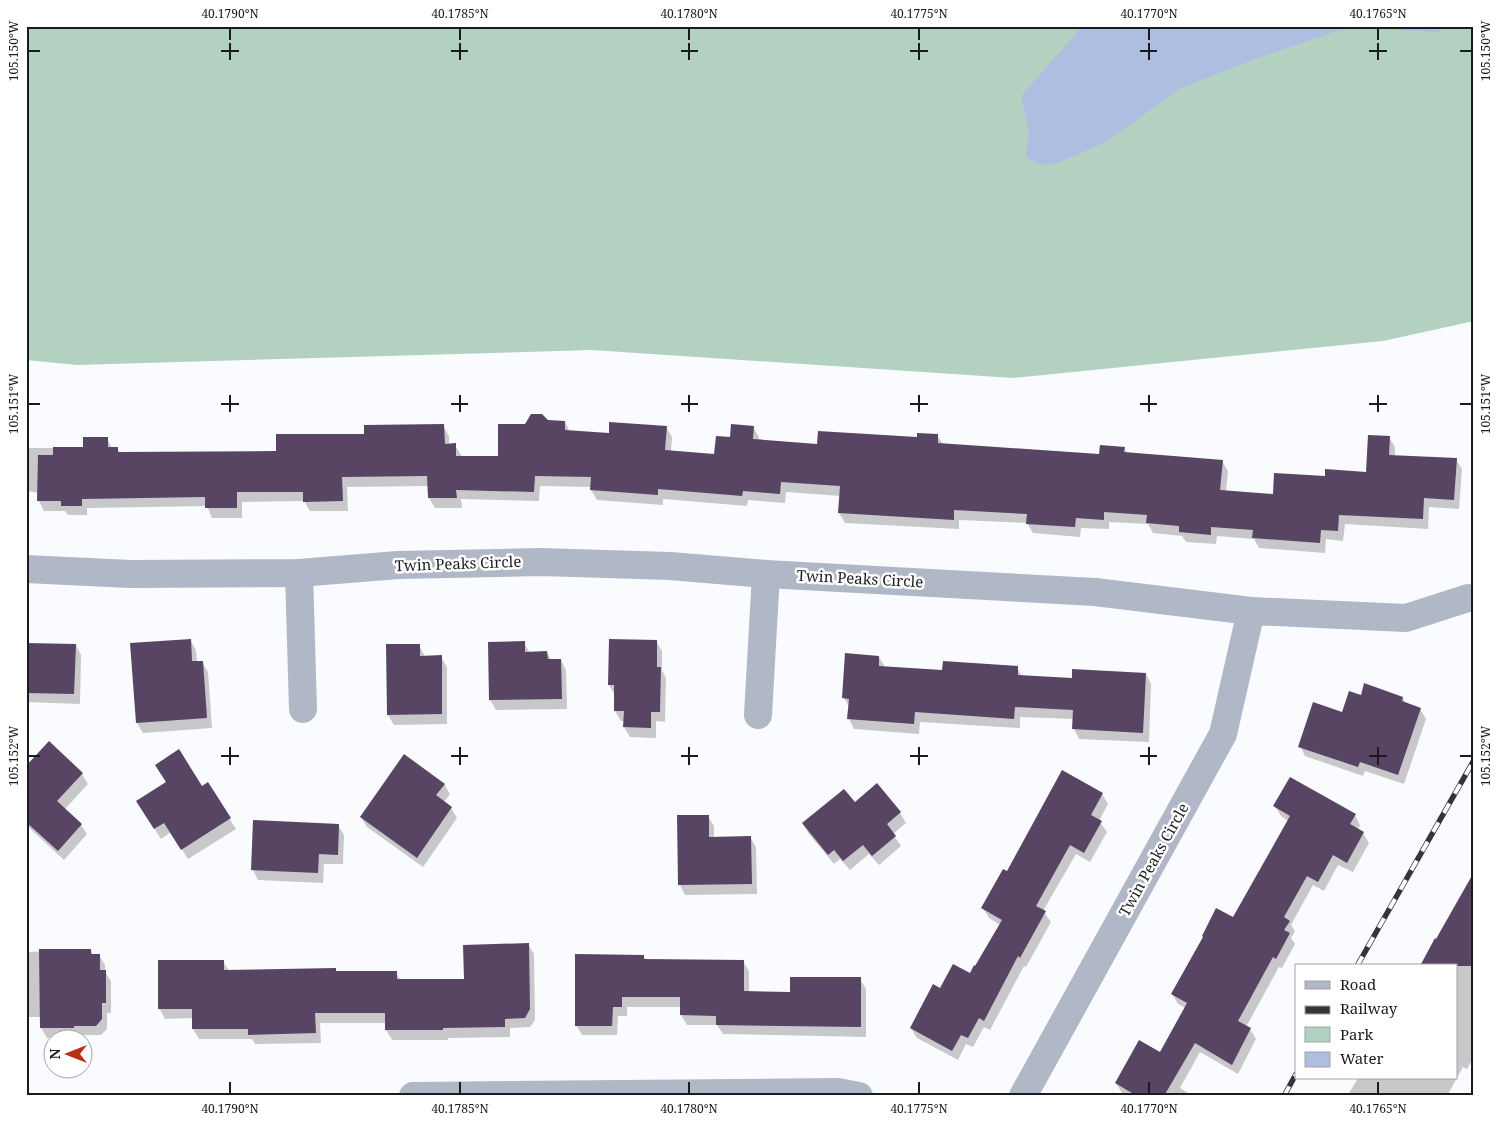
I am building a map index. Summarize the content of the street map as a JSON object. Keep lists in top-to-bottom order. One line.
{"streets":{"street":["Twin Peaks Circle"]},"legend":["Road","Railway","Park","Water"],"north":"left","coordinates":["40.1790°N","40.1785°N","40.1780°N","40.1775°N","40.1770°N","40.1765°N","105.150°W","105.151°W","105.152°W"]}
